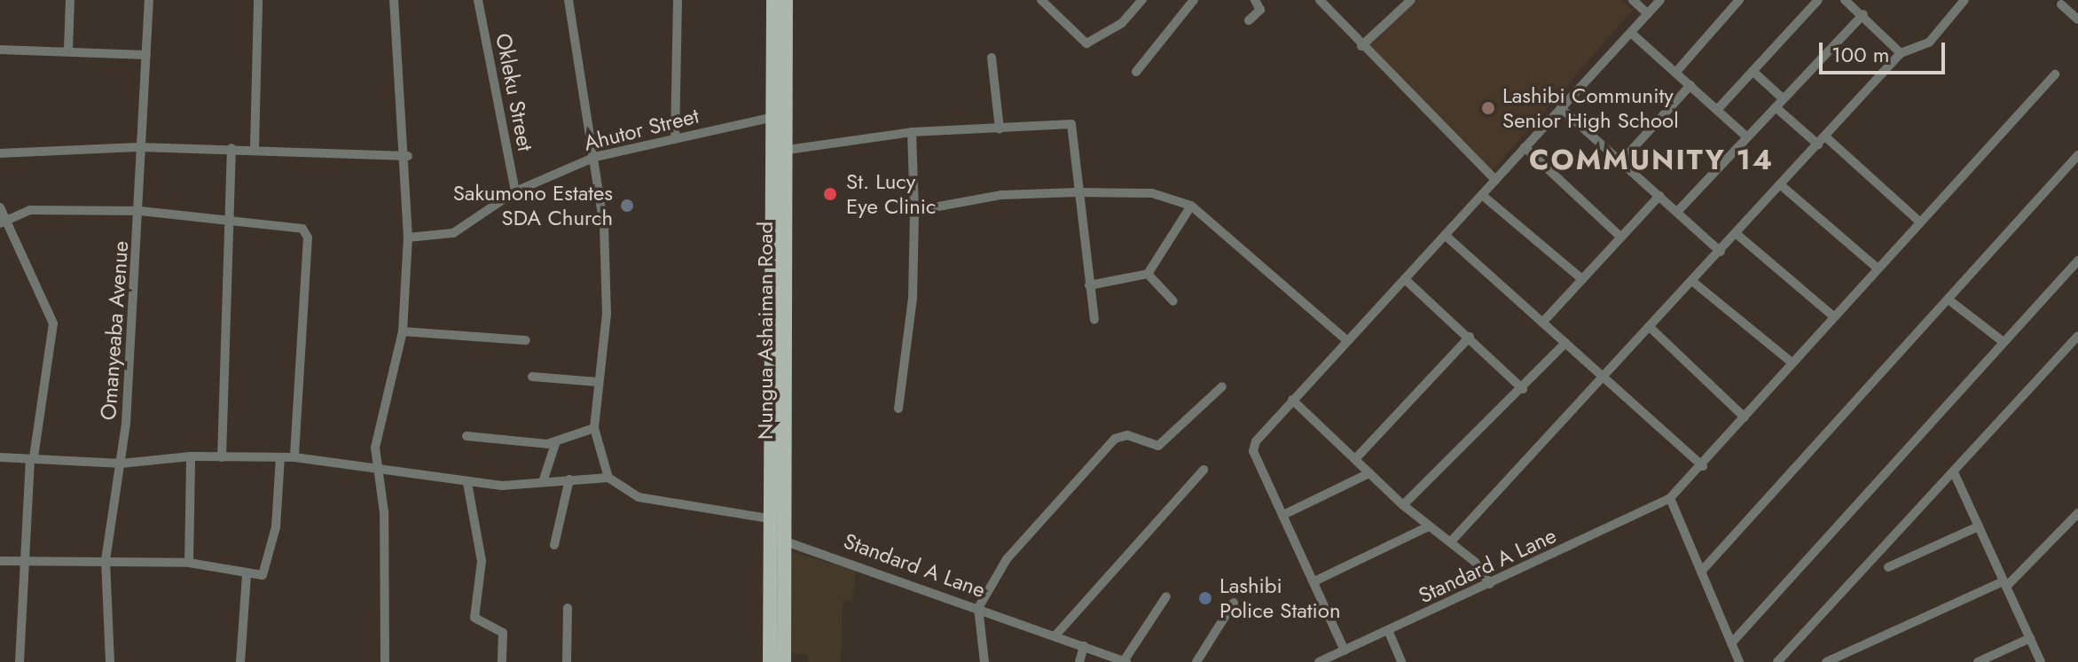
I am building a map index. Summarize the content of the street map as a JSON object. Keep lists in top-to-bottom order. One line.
{"streets":{"main road":["Nungua Ashaiman Road"],"street":["Okleku Street","Ahutor Street","Omanyeaba Avenue","Standard A Lane"]},"crossings":[["Okleku Street","Ahutor Street"],["Ahutor Street","Nungua Ashaiman Road"],["Nungua Ashaiman Road","Standard A Lane"]],"districts":["COMMUNITY 14"],"places":["Lashibi Community Senior High School","St. Lucy Eye Clinic","Sakumono Estates SDA Church","Lashibi Police Station"],"scale_bar":"100 m"}
